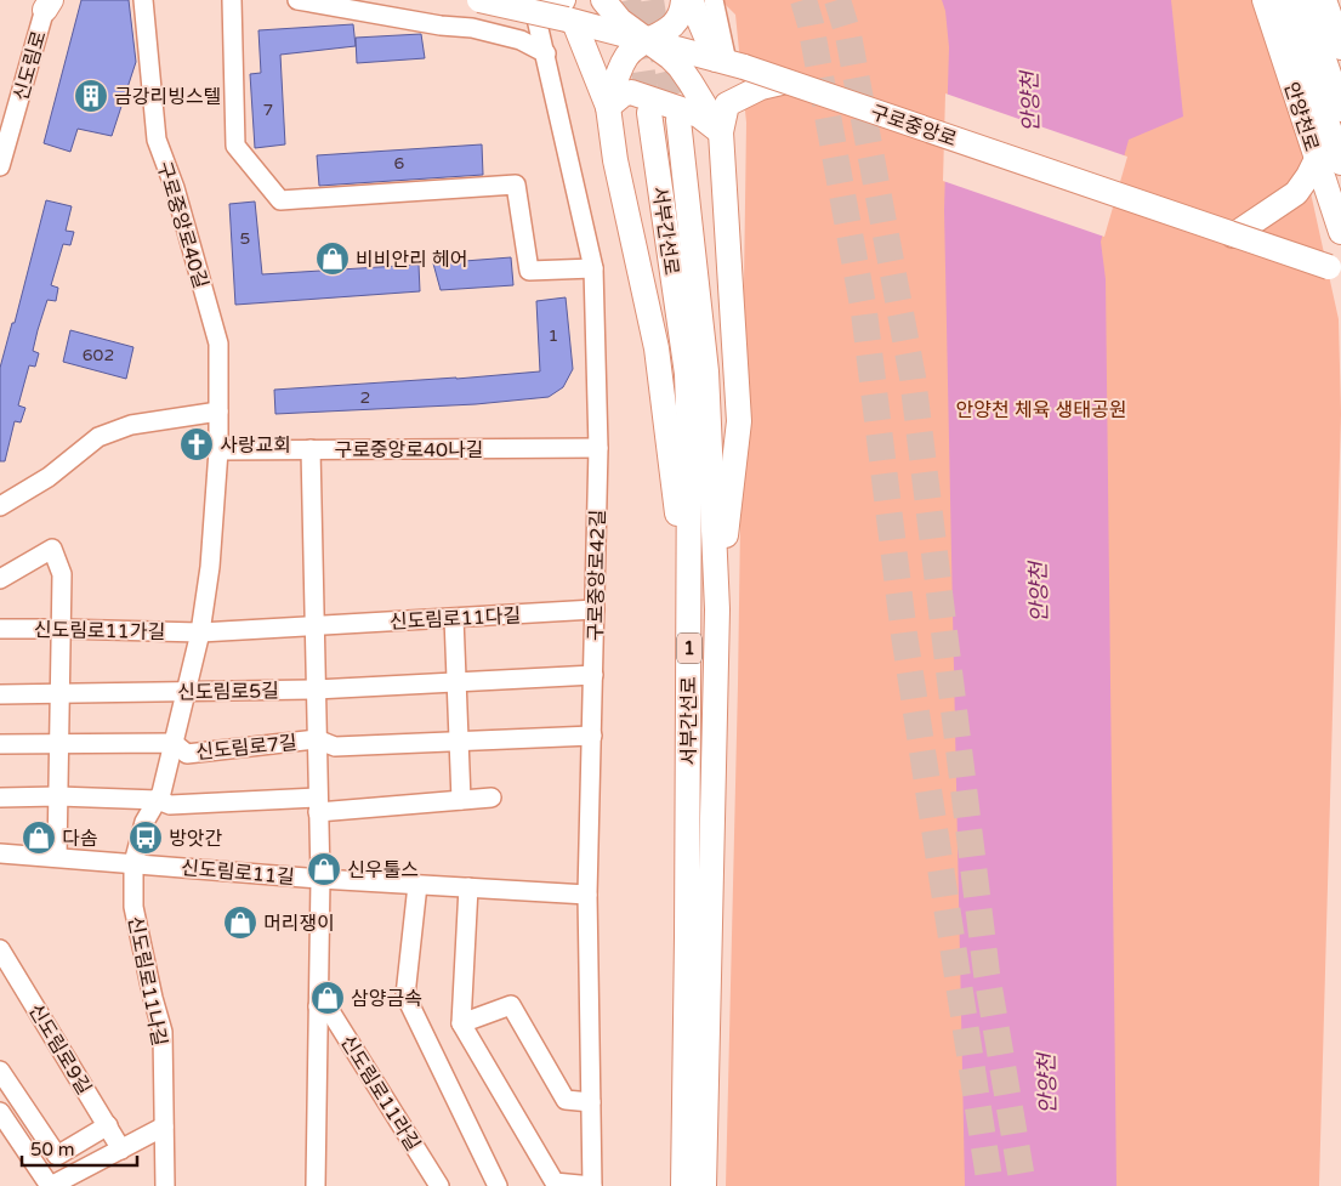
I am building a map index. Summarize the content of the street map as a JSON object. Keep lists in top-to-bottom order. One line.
{"streets":{"main road":["안양천로","구로중앙로","서부간선로","1"],"street":["신도림로","구로중앙로40길","구로중앙로40나길","구로중앙로42길","신도림로11다길","신도림로11가길","신도림로5길","신도림로7길","신도림로11길","신도림로11나길","신도림로9길","신도림로11라길"]},"crossings":[["구로중앙로","구로중앙로42길"],["구로중앙로40길","구로중앙로40나길"],["구로중앙로40나길","구로중앙로42길"],["구로중앙로42길","신도림로11다길"],["구로중앙로42길","신도림로5길"],["구로중앙로42길","신도림로7길"],["구로중앙로42길","신도림로11길"],["신도림로11다길","신도림로11가길"],["신도림로11길","신도림로11나길"],["신도림로11길","신도림로11라길"]],"water":["안양천"],"parks":["안양천 체육 생태공원"],"places":{"building":["금강리빙스텔"],"shop":["비비안리 헤어","다솜","신우툴스","머리쟁이","삼양금속"],"church":["사랑교회"],"bus stop":["방앗간"]},"house_numbers":["7","6","5","1","602","2"],"scale_bar":"50 m"}
